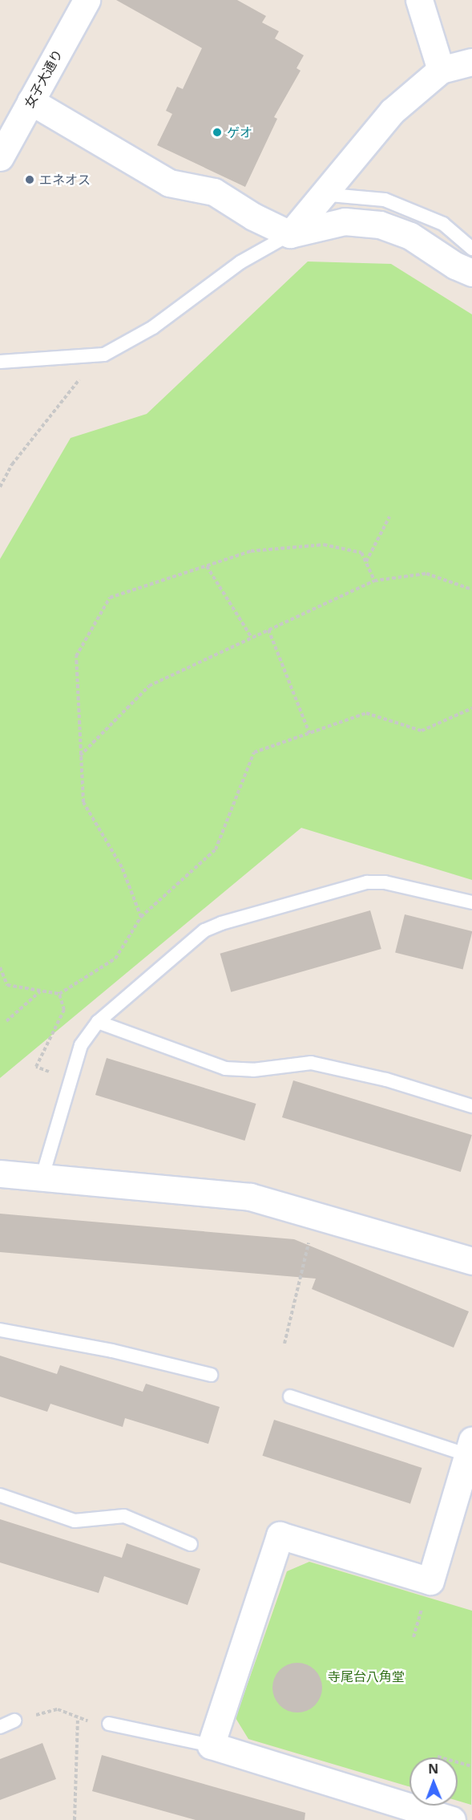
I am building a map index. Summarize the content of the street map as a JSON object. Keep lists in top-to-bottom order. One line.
{"streets":{"street":["女子大通り"]},"parks":["寺尾台八角堂"],"places":["ゲオ","エネオス"],"north":"top"}
